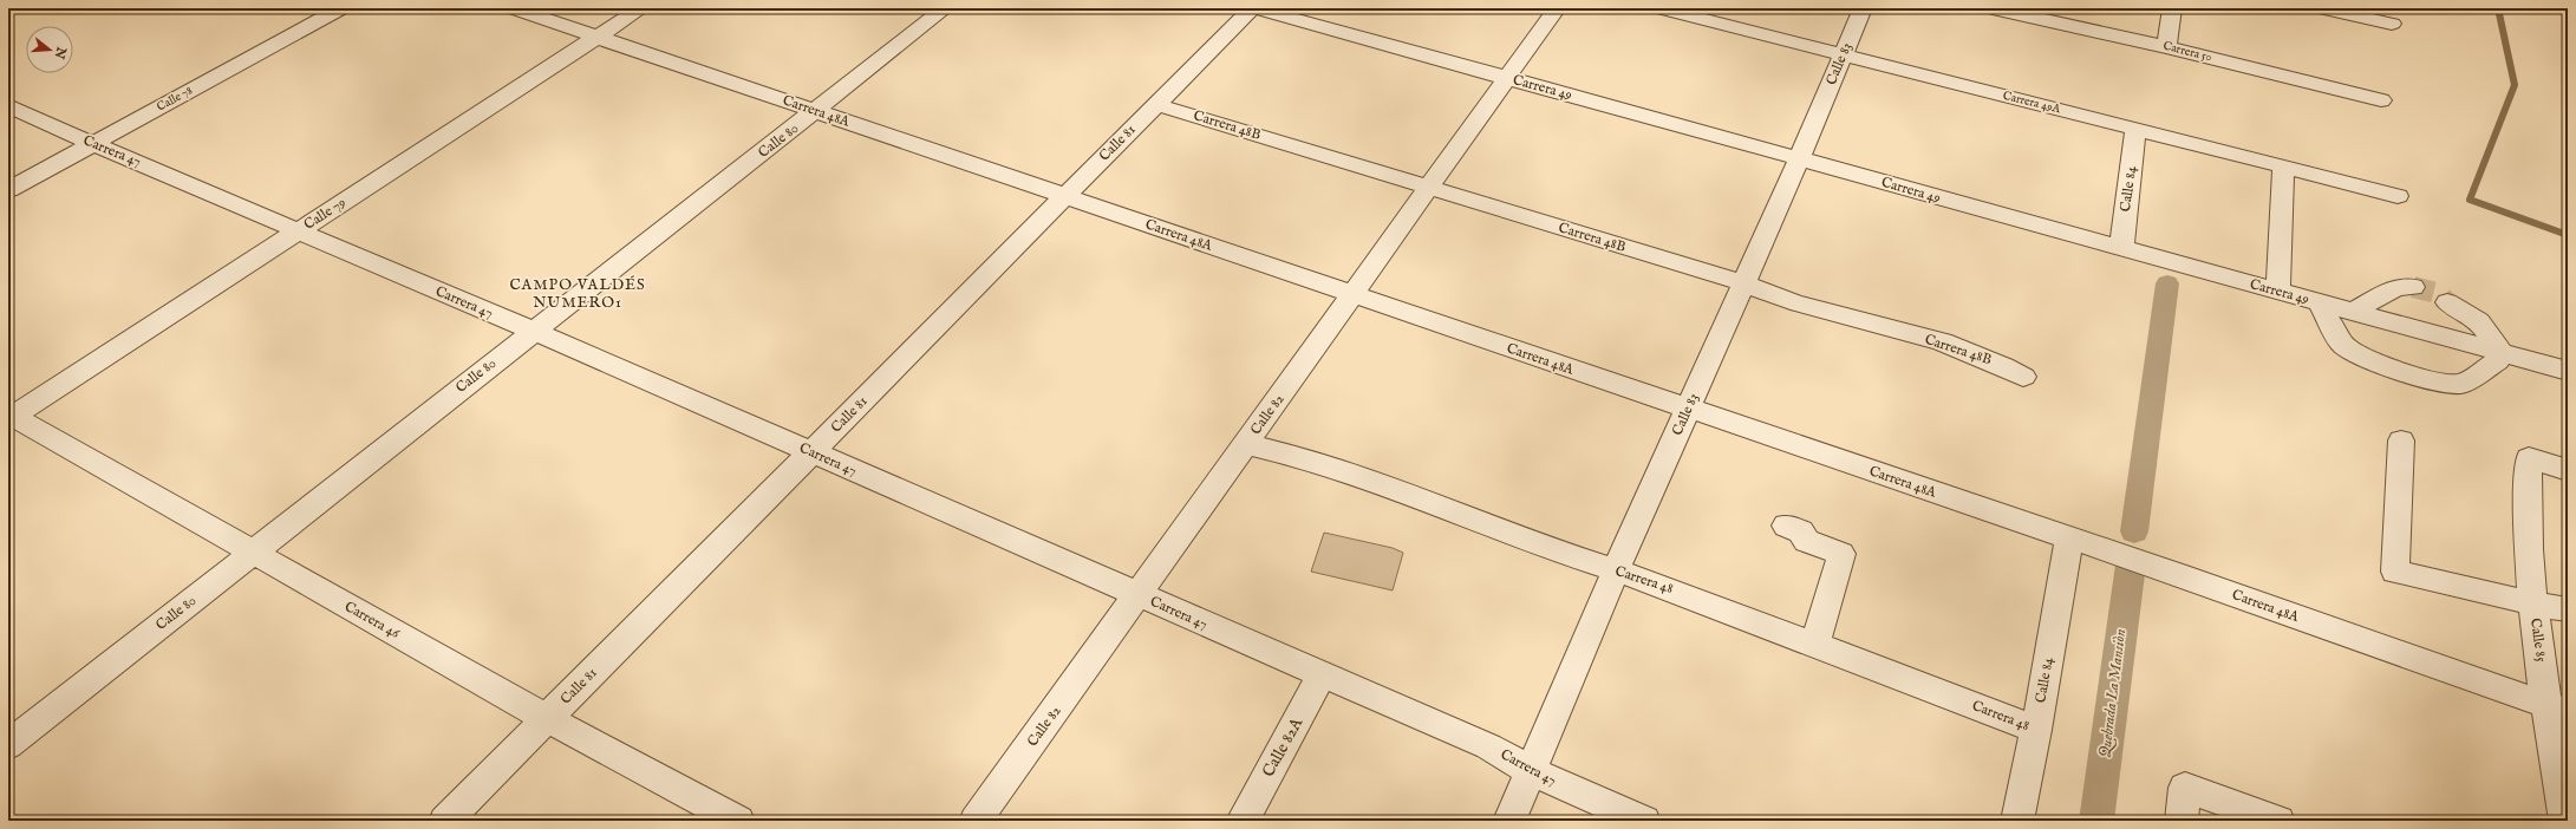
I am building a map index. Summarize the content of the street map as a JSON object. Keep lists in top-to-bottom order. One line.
{"streets":{"street":["Carrera 50","Calle 83","Carrera 49","Calle 78","Carrera 49A","Carrera 48A","Carrera 48B","Calle 80","Calle 81","Carrera 47","Calle 84","Calle 79","Calle 82","Carrera 48","Carrera 46","Calle 85","Calle 82A"]},"crossings":[["Calle 83","Carrera 49"],["Calle 83","Carrera 49A"],["Calle 83","Carrera 48A"],["Calle 83","Carrera 48B"],["Calle 83","Carrera 47"],["Calle 83","Carrera 48"],["Carrera 49","Calle 81"],["Carrera 49","Calle 84"],["Carrera 49","Calle 82"],["Calle 78","Carrera 47"],["Carrera 49A","Calle 84"],["Carrera 48A","Calle 80"],["Carrera 48A","Calle 81"],["Carrera 48A","Calle 84"],["Carrera 48A","Calle 79"],["Carrera 48A","Calle 82"],["Carrera 48A","Calle 85"],["Carrera 48B","Calle 81"],["Carrera 48B","Calle 82"],["Calle 80","Carrera 47"],["Calle 80","Carrera 46"],["Calle 81","Carrera 47"],["Calle 81","Carrera 46"],["Carrera 47","Calle 79"],["Carrera 47","Calle 82"],["Carrera 47","Calle 82A"],["Calle 84","Carrera 48"],["Calle 79","Carrera 46"],["Calle 82","Carrera 48"]],"districts":["CAMPO VALDÉS NUMERO1"],"water":["Quebrada La Mansiòn"],"north":"right"}
